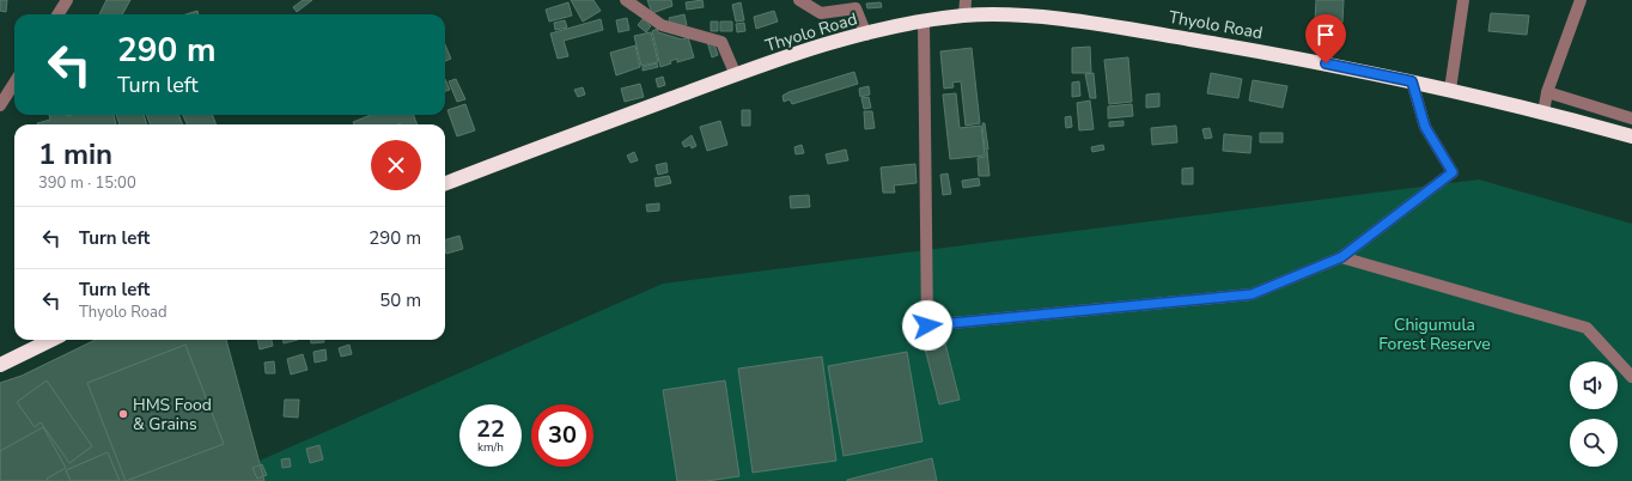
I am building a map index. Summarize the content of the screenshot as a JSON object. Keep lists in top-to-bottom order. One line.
{"streets":{"highway":["Thyolo Road"]},"parks":["Chigumula Forest Reserve"],"places":["HMS Food & Grains"],"page":{"turn":["290 m","Turn left"],"heading":["1 min","390 m · 15:00"],"list":[{"name":"Turn left","value":"290 m"},{"name":"Turn left","note":"Thyolo Road","value":"50 m"}],"speed":"22 km/h","limit":"30"}}
